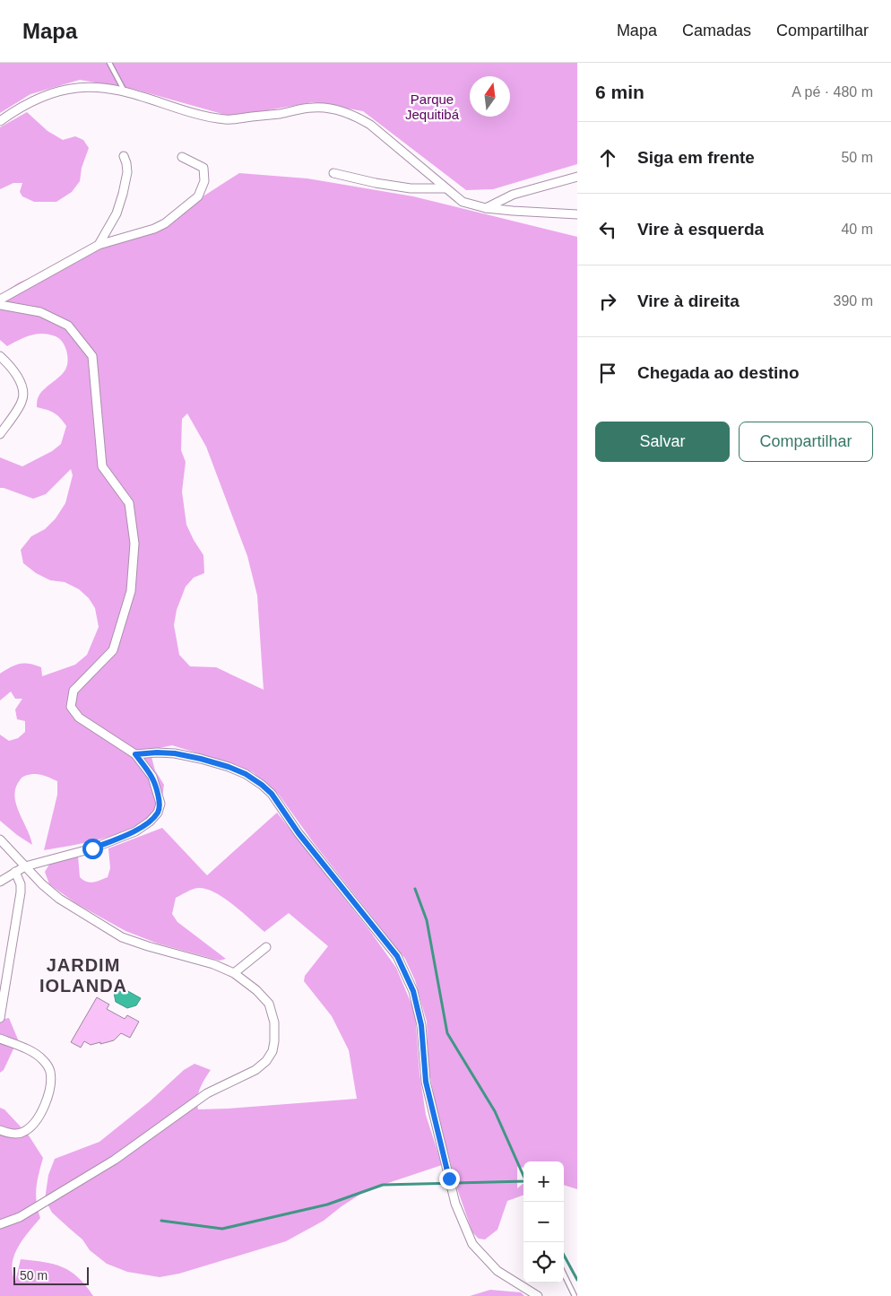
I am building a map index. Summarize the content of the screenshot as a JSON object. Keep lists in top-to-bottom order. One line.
{"districts":["JARDIM IOLANDA"],"parks":["Parque Jequitibá"],"scale_bar":"50 m","north":"top","page":{"header":"Mapa","nav":["Mapa","Camadas","Compartilhar"],"heading":["6 min","A pé · 480 m"],"list":[["Siga em frente","50 m"],["Vire à esquerda","40 m"],["Vire à direita","390 m"],"Chegada ao destino"],"buttons":["Salvar","Compartilhar"],"map_buttons":["+","−"],"scale":"50 m"}}
